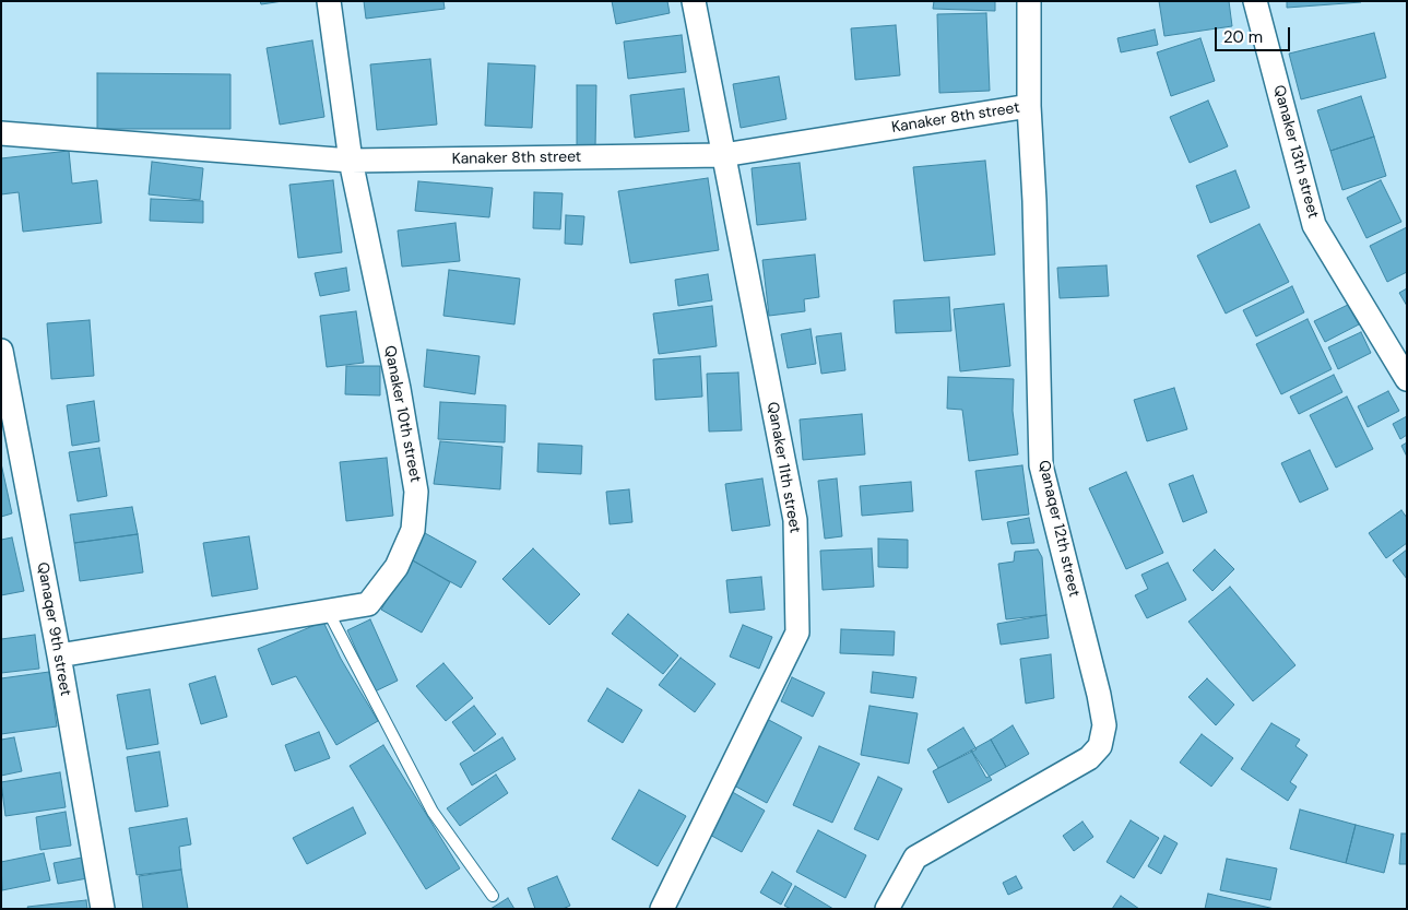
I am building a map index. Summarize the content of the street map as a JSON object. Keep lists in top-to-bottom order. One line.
{"streets":{"street":["Kanaker 8th street","Qanaker 13th street","Qanaker 10th street","Qanaker 11th street","Qanaqer 12th street","Qanaqer 9th street"]},"crossings":[["Kanaker 8th street","Qanaker 10th street"],["Kanaker 8th street","Qanaker 11th street"],["Kanaker 8th street","Qanaqer 12th street"],["Qanaker 10th street","Qanaqer 9th street"]],"scale_bar":"20 m"}
